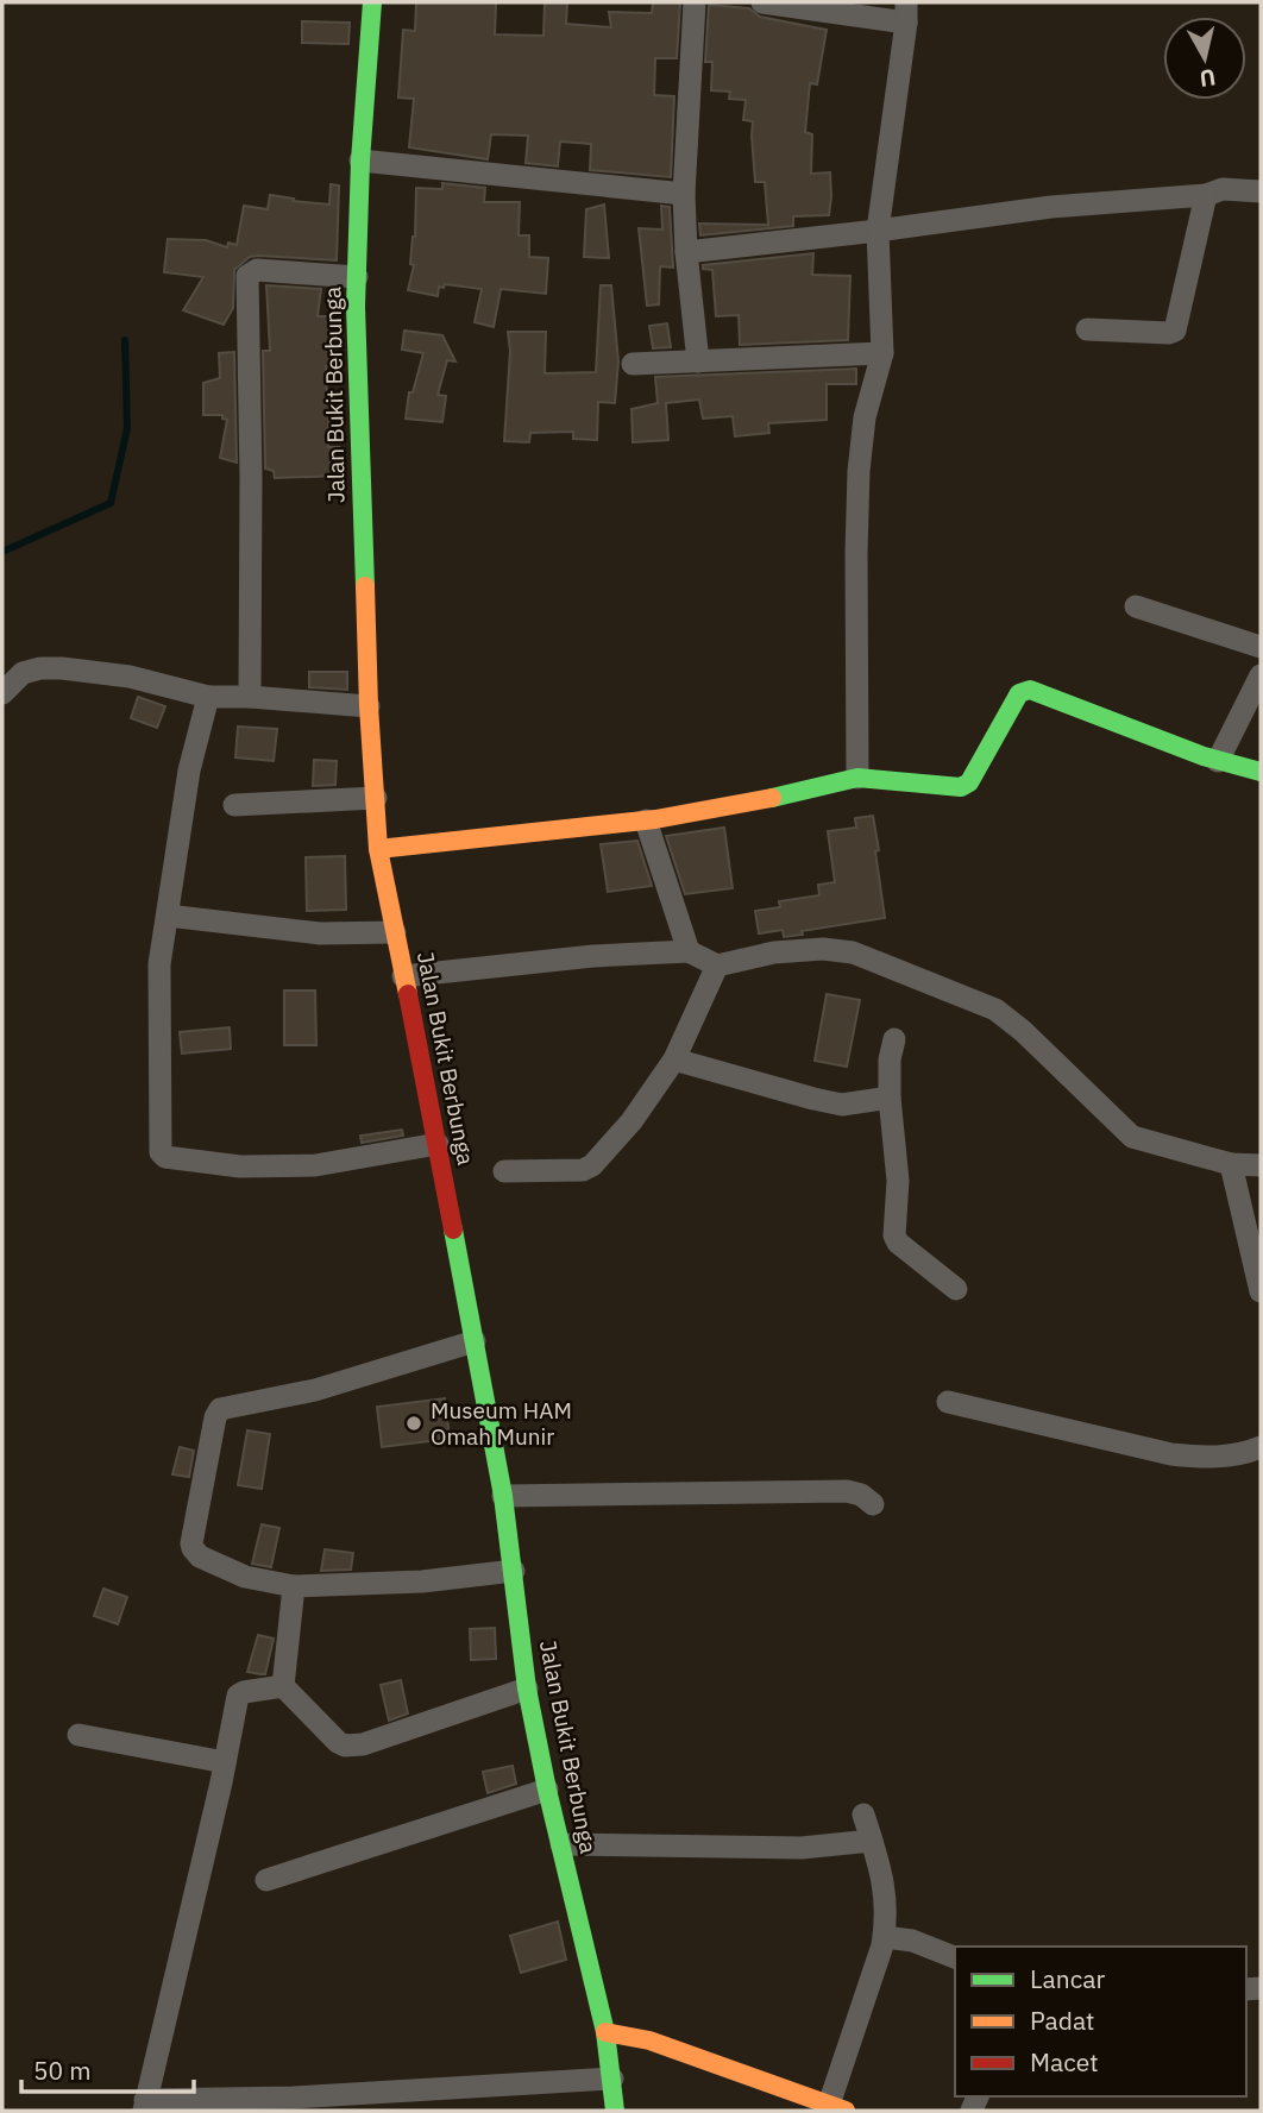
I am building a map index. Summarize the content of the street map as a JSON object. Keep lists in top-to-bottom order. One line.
{"streets":{"main road":["Jalan Bukit Berbunga"]},"places":["Museum HAM Omah Munir"],"legend":["Lancar","Padat","Macet"],"scale_bar":"50 m","north":"bottom"}
